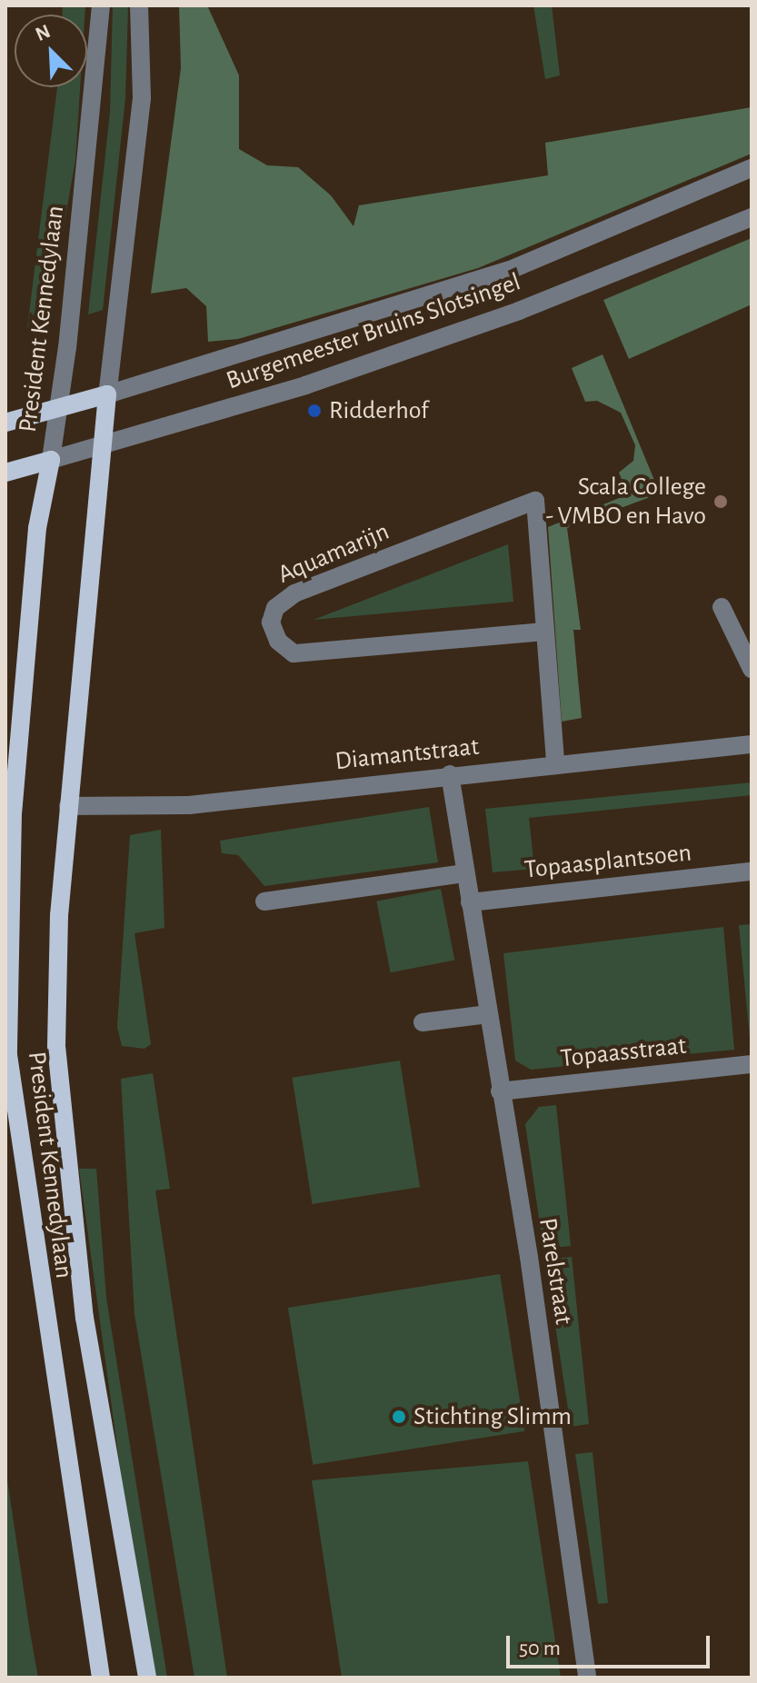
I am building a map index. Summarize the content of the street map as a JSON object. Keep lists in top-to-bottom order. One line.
{"streets":{"main road":["President Kennedylaan","Burgemeester Bruins Slotsingel"],"street":["Aquamarijn","Diamantstraat","Topaasplantsoen","Topaasstraat","Parelstraat"]},"crossings":[["President Kennedylaan","Burgemeester Bruins Slotsingel"],["President Kennedylaan","Diamantstraat"],["Aquamarijn","Diamantstraat"],["Diamantstraat","Parelstraat"],["Topaasplantsoen","Parelstraat"],["Topaasstraat","Parelstraat"]],"places":["Ridderhof","Scala College - VMBO en Havo","Stichting Slimm"],"scale_bar":"50 m","north":"top left"}
